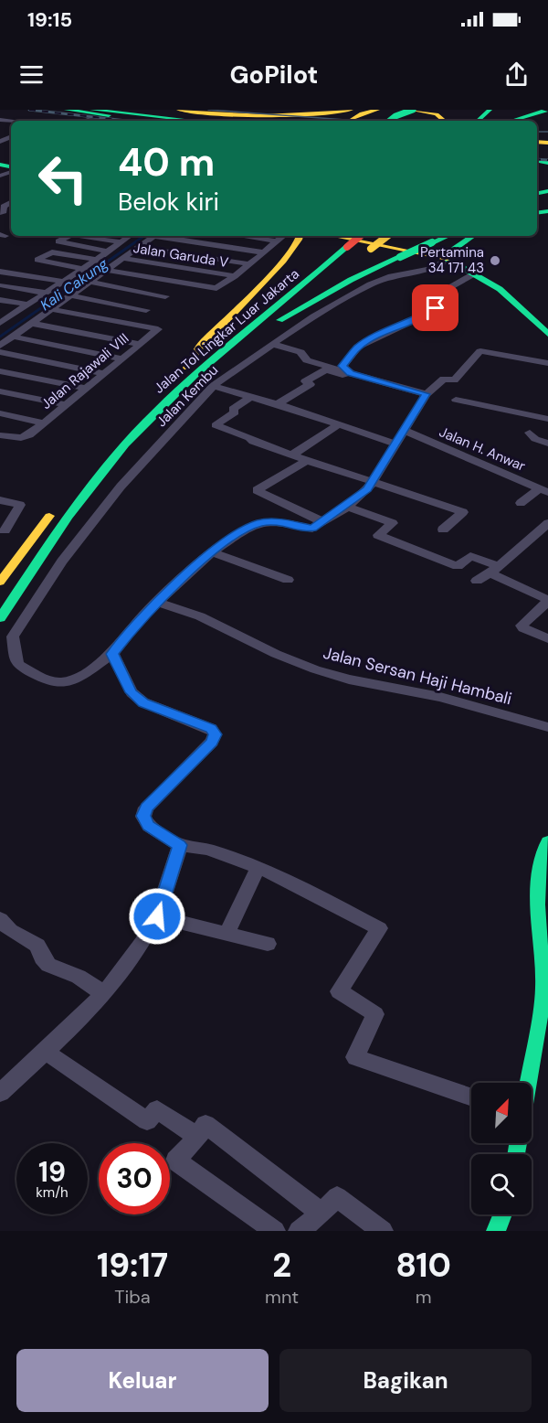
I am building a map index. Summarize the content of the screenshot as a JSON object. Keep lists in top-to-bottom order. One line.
{"streets":{"main road":["Jalan Tol Lingkar Luar Jakarta"],"street":["Jalan Garuda V","Jalan Rajawali VIII","Jalan Kembu","Jalan H. Anwar","Jalan Sersan Haji Hambali"]},"water":["Kali Cakung"],"places":["Pertamina 34 171 43"],"north":"top right","page":{"status":"19:15","header":"GoPilot","turn":["40 m","Belok kiri"],"speed":"19 km/h","limit":"30","eta":["19:17","Tiba","2","mnt","810","m"],"buttons":["Keluar","Bagikan"]}}
